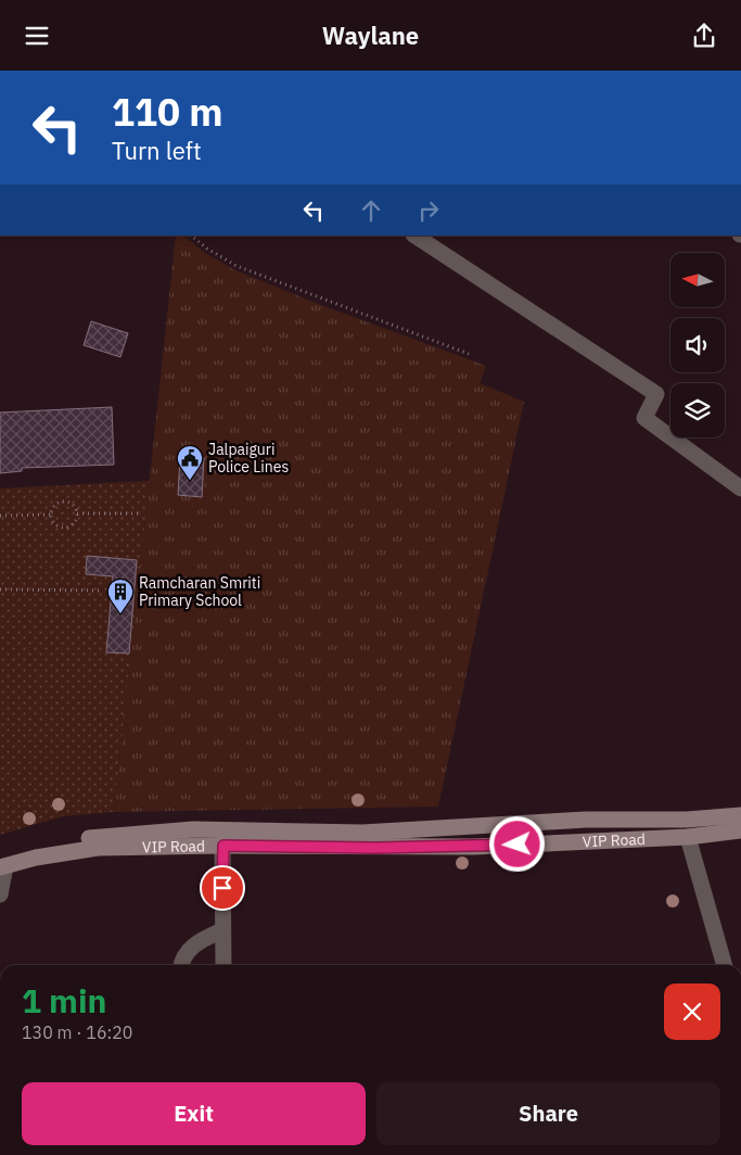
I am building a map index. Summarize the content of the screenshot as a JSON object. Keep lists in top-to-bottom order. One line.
{"streets":{"street":["VIP Road"]},"places":{"public building":["Jalpaiguri Police Lines"],"building":["Ramcharan Smriti Primary School"]},"north":"left","page":{"header":"Waylane","turn":["110 m","Turn left"],"heading":["1 min","130 m · 16:20"],"buttons":["Exit","Share"]}}
